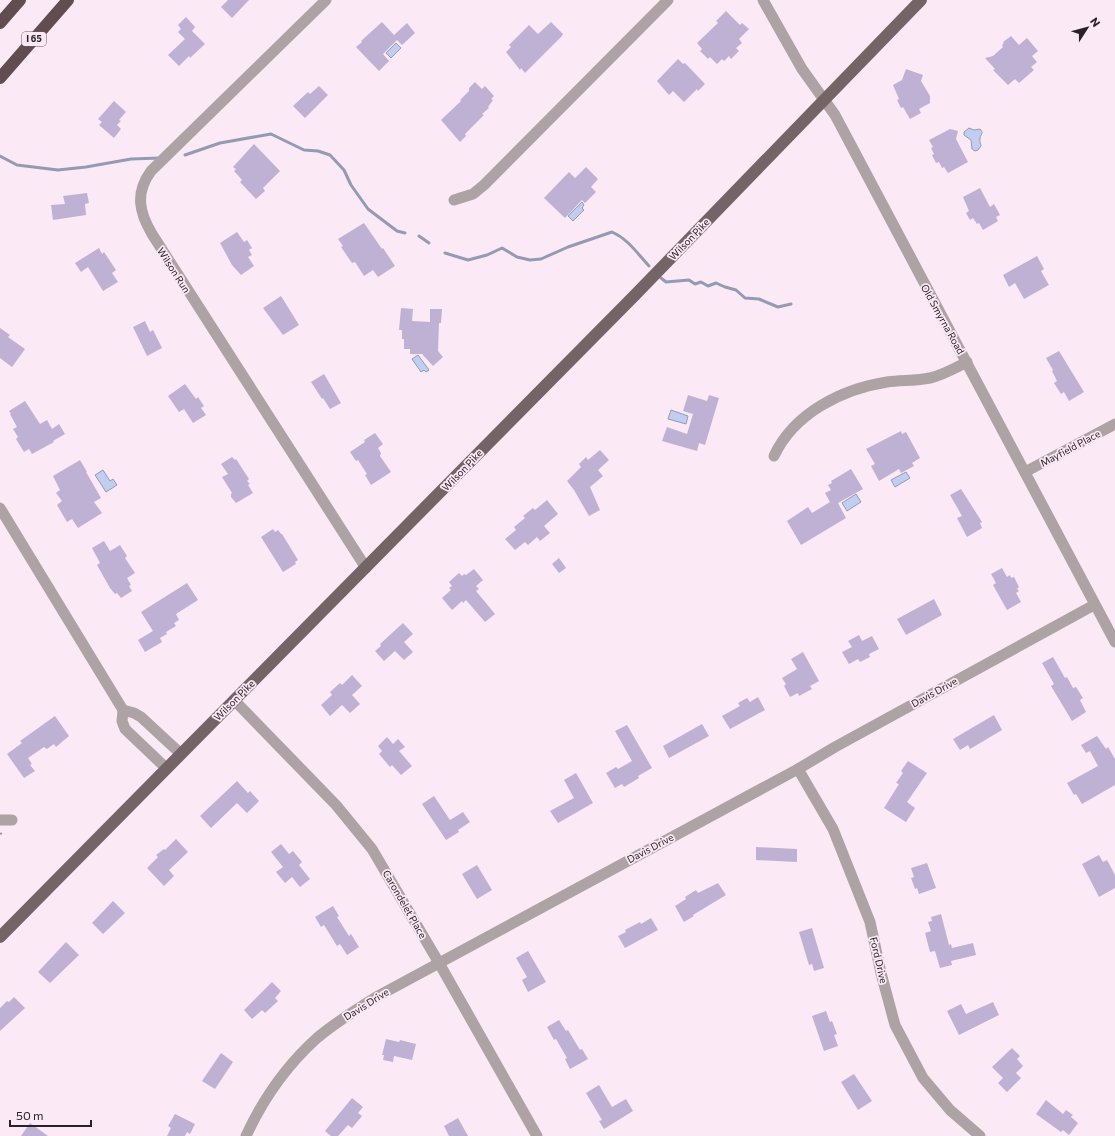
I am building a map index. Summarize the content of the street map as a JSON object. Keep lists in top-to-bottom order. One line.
{"streets":{"highway":["I 65"],"main road":["Wilson Pike"],"street":["Wilson Run","Old Smyrna Road","Mayfield Place","Davis Drive","Carondelet Place","Ford Drive"]},"crossings":[["Wilson Pike","Wilson Run"],["Wilson Pike","Old Smyrna Road"],["Wilson Pike","Carondelet Place"],["Old Smyrna Road","Mayfield Place"],["Old Smyrna Road","Davis Drive"],["Davis Drive","Carondelet Place"],["Davis Drive","Ford Drive"]],"scale_bar":"50 m","north":"top right"}
